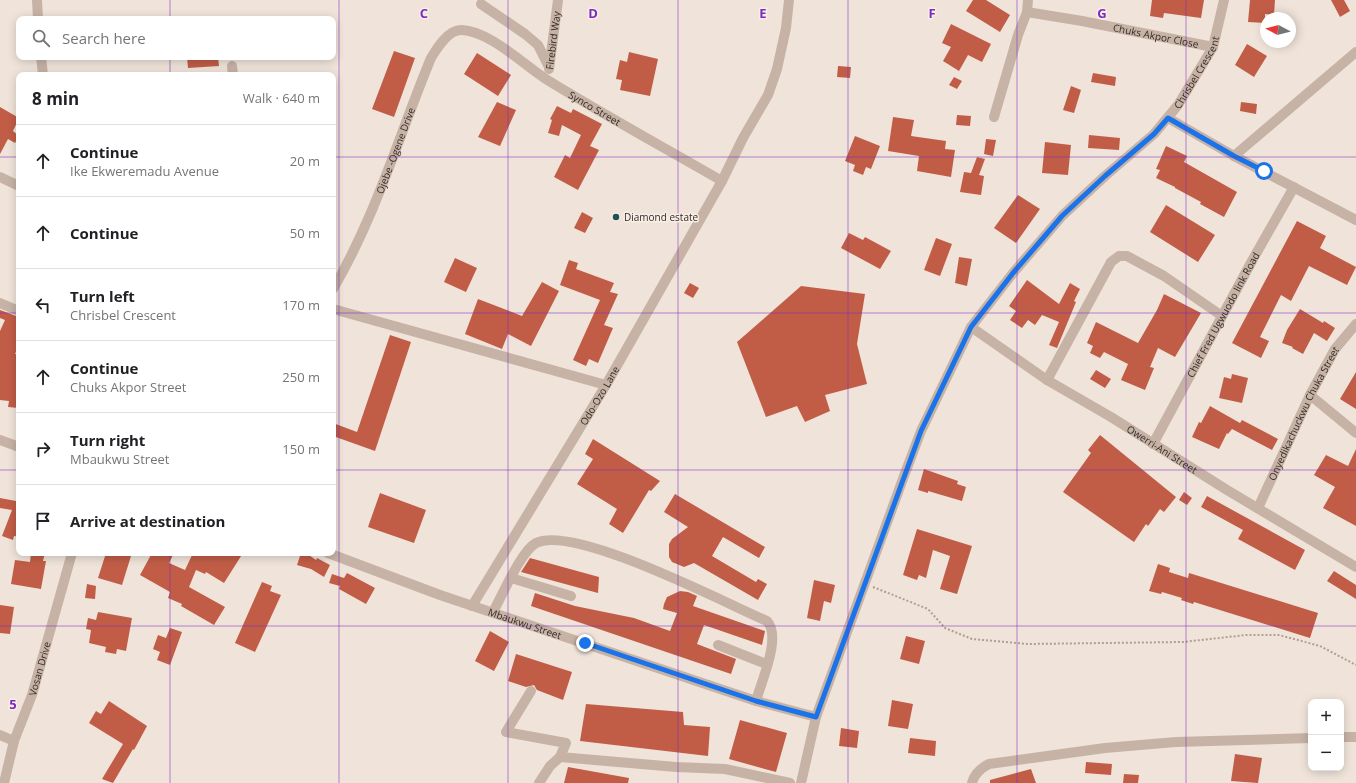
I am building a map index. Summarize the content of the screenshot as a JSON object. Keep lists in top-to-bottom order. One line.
{"streets":{"street":["Chuks Akpor Close","Firebird Way","Chrisbel Crescent","Synco Street","Ojebe -Ogene Drive","Chief Fred Ugwuodo link Road","Odo-Ozo Lane","Onyedikachuckwu Chuka Street","Owerri-Ani Street","Mbaukwu Street","Vosan Drive"]},"crossings":[["Chuks Akpor Close","Chrisbel Crescent"],["Firebird Way","Synco Street"],["Chrisbel Crescent","Owerri-Ani Street"],["Chrisbel Crescent","Mbaukwu Street"],["Synco Street","Ojebe -Ogene Drive"],["Synco Street","Odo-Ozo Lane"],["Chief Fred Ugwuodo link Road","Owerri-Ani Street"],["Odo-Ozo Lane","Mbaukwu Street"],["Onyedikachuckwu Chuka Street","Owerri-Ani Street"]],"places":["Diamond estate"],"north":"left","page":{"search":"Search here","heading":["8 min","Walk · 640 m"],"list":[["Continue","Ike Ekweremadu Avenue","20 m"],["Continue","50 m"],["Turn left","Chrisbel Crescent","170 m"],["Continue","Chuks Akpor Street","250 m"],["Turn right","Mbaukwu Street","150 m"],"Arrive at destination"],"map_buttons":["+","−"]},"grid":{"columns":["C","D","E","F","G"],"rows":["5"]}}
